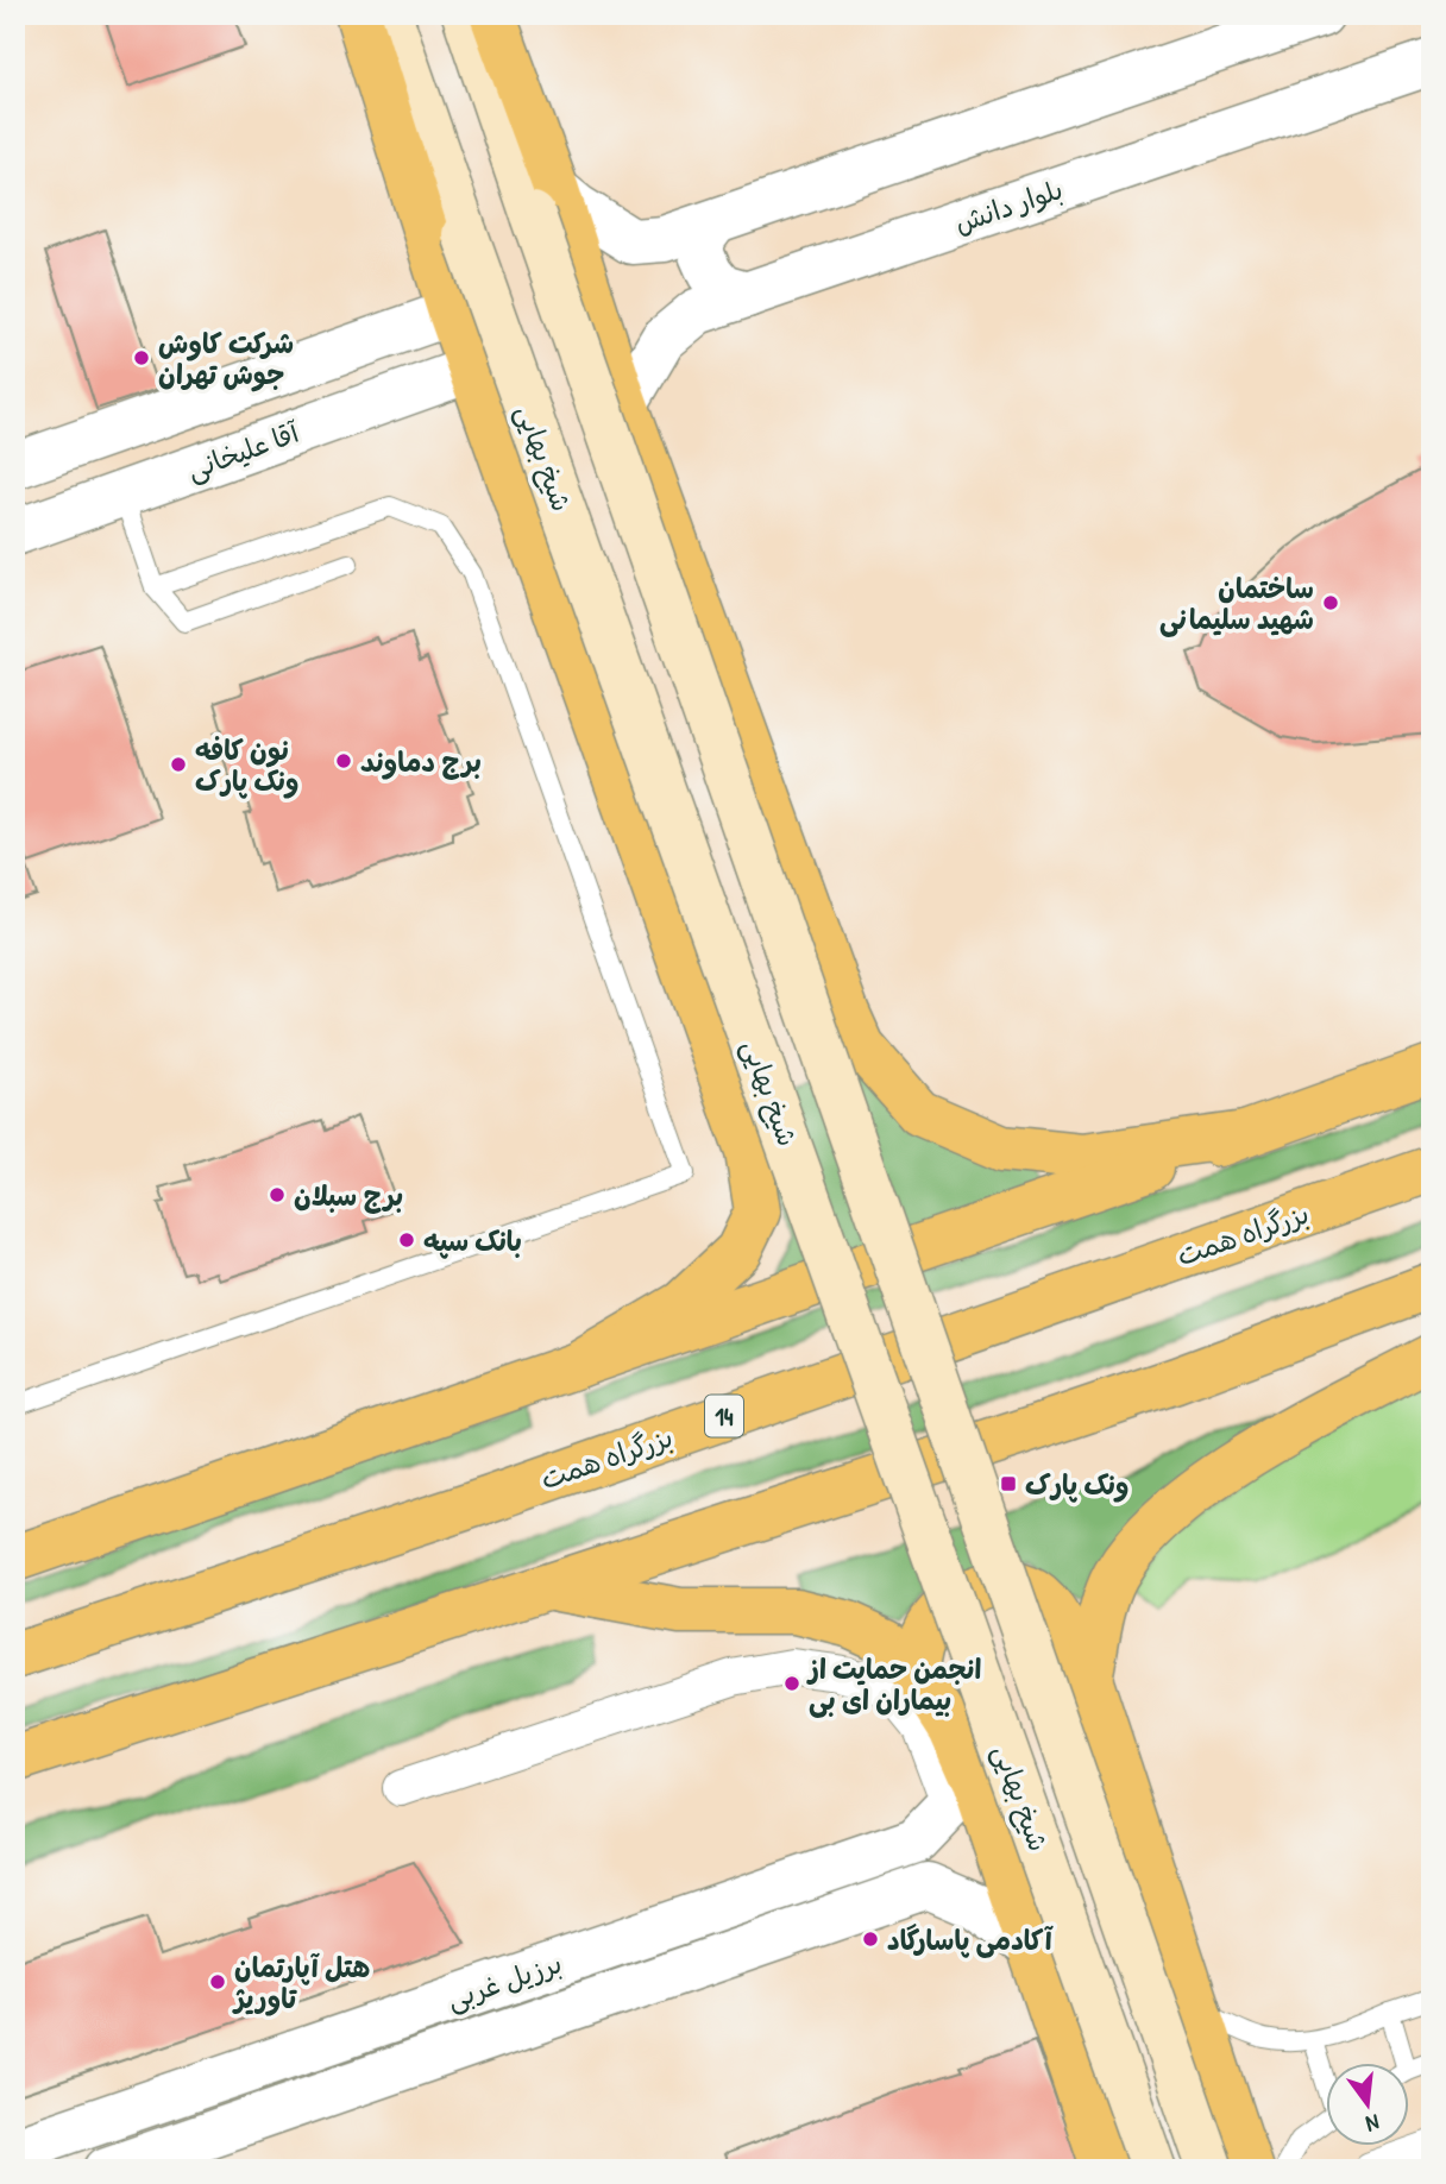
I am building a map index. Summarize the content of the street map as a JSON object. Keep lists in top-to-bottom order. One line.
{"streets":{"highway":["بزرگراه همت","14"],"main road":["شیخ بهایی"],"street":["بلوار دانش","آقا علیخانی","برزیل غربی"]},"places":{"other":["شرکت کاوش جوش تهران","ساختمان شهید سلیمانی","برج دماوند","نون کافه ونک پارک","برج سبلان","بانک سپه","انجمن حمایت از بیماران ای بی","آکادمی پاسارگاد","هتل آپارتمان تاوریژ"],"transit":["ونک پارک"]},"north":"bottom"}
